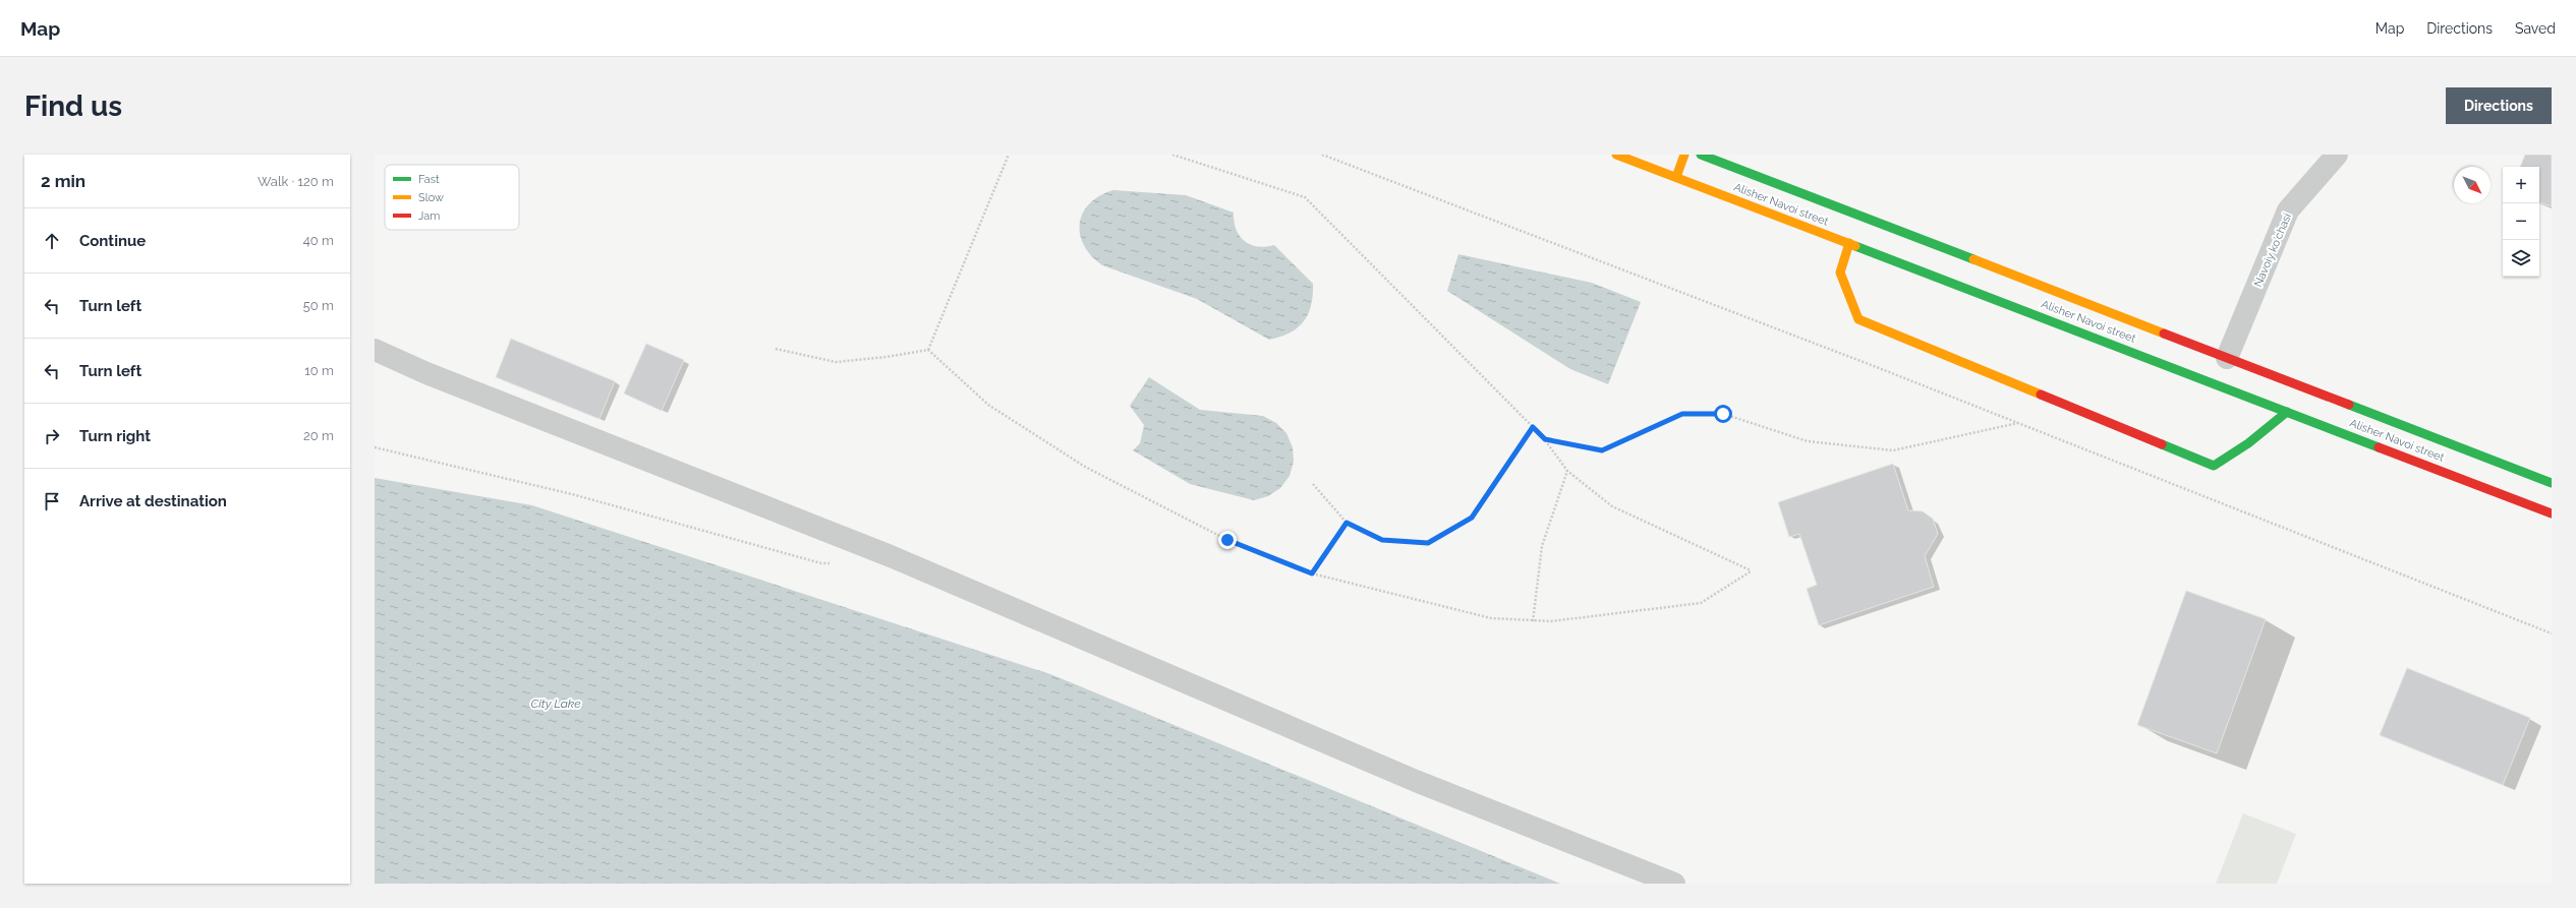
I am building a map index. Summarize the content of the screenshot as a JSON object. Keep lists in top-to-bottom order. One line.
{"streets":{"main road":["Alisher Navoi street"],"street":["Navoiy ko'chasi"]},"crossings":[["Alisher Navoi street","Navoiy ko'chasi"]],"water":["City Lake"],"legend":["Fast","Slow","Jam"],"north":"bottom right","page":{"header":"Map","nav":["Map","Directions","Saved"],"buttons":"Directions","title":"Find us","heading":["2 min","Walk · 120 m"],"map_buttons":["+","−"],"list":[["Continue","40 m"],["Turn left","50 m"],["Turn left","10 m"],["Turn right","20 m"],"Arrive at destination"]}}
